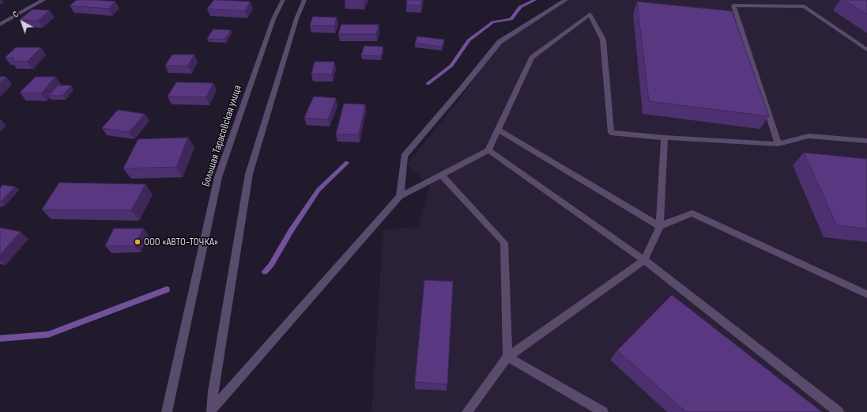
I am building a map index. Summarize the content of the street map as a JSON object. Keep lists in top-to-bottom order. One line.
{"streets":{"street":["Большая Тарасовская улица"]},"places":["ООО «АВТО-ТОЧКА»"],"north":"top left"}
